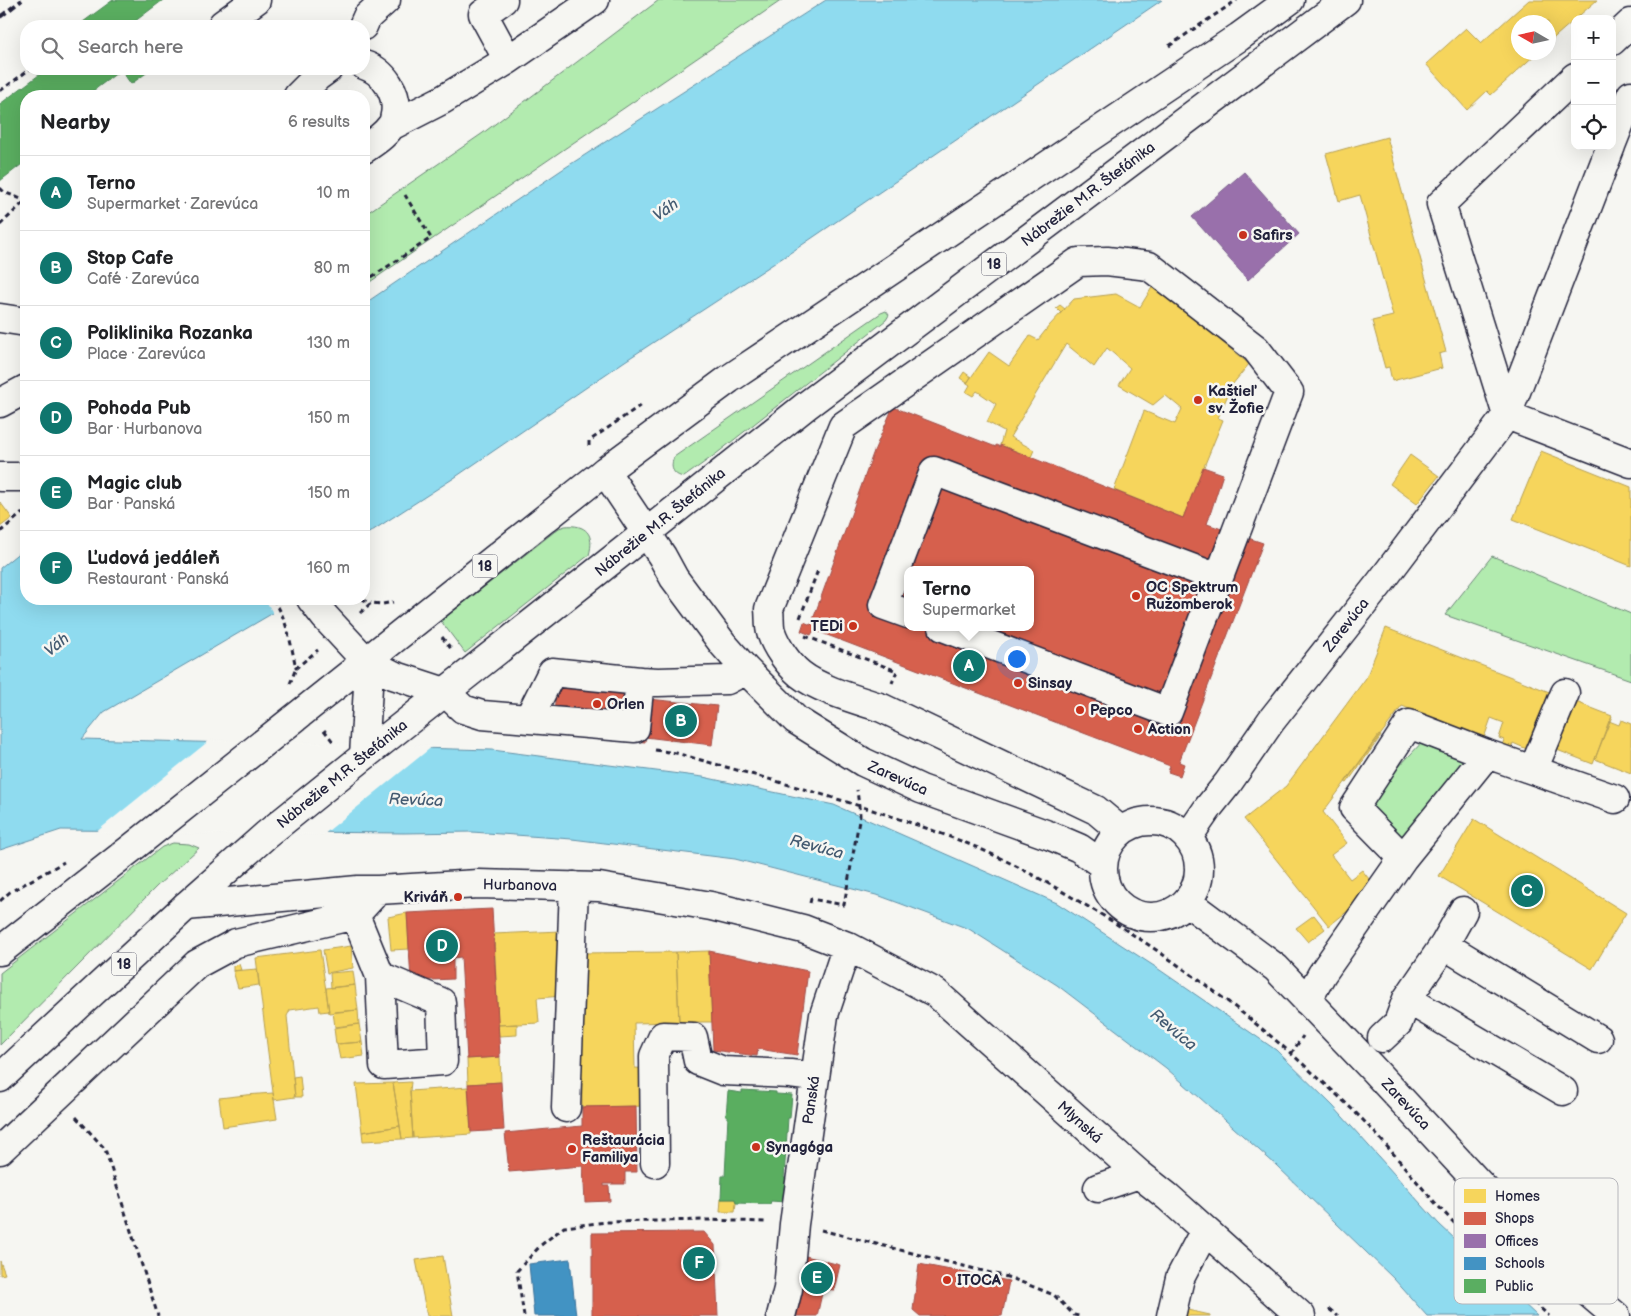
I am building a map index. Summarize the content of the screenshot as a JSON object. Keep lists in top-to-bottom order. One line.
{"streets":{"street":["Nábrežie M.R. Štefánika","18","Zarevúca","Hurbanova","Panská","Mlynská"]},"crossings":[["Nábrežie M.R. Štefánika","Zarevúca"],["Nábrežie M.R. Štefánika","Hurbanova"],["18","Zarevúca"],["Hurbanova","Panská"],["Hurbanova","Mlynská"],["Panská","Mlynská"]],"water":["Váh","Revúca"],"places":["Safirs","Kaštieľ sv. Žofie","OC Spektrum Ružomberok","TEDi","Sinsay","Orlen","Pepco","Action","Kriváň","Synagóga","Reštaurácia Familiya","ITOCA"],"legend":["Homes","Shops","Offices","Schools","Public"],"north":"left","page":{"map_buttons":["+","−"],"search":"Search here","heading":["Nearby","6 results"],"list":[{"mark":"A","name":"Terno","note":"Supermarket · Zarevúca","value":"10 m"},{"mark":"B","name":"Stop Cafe","note":"Café · Zarevúca","value":"80 m"},{"mark":"C","name":"Poliklinika Rozanka","note":"Place · Zarevúca","value":"130 m"},{"mark":"D","name":"Pohoda Pub","note":"Bar · Hurbanova","value":"150 m"},{"mark":"E","name":"Magic club","note":"Bar · Panská","value":"150 m"},{"mark":"F","name":"Ľudová jedáleň","note":"Restaurant · Panská","value":"160 m"}],"popup":["Terno","Supermarket"],"pins":["A","B","C","D","F","E"]}}
